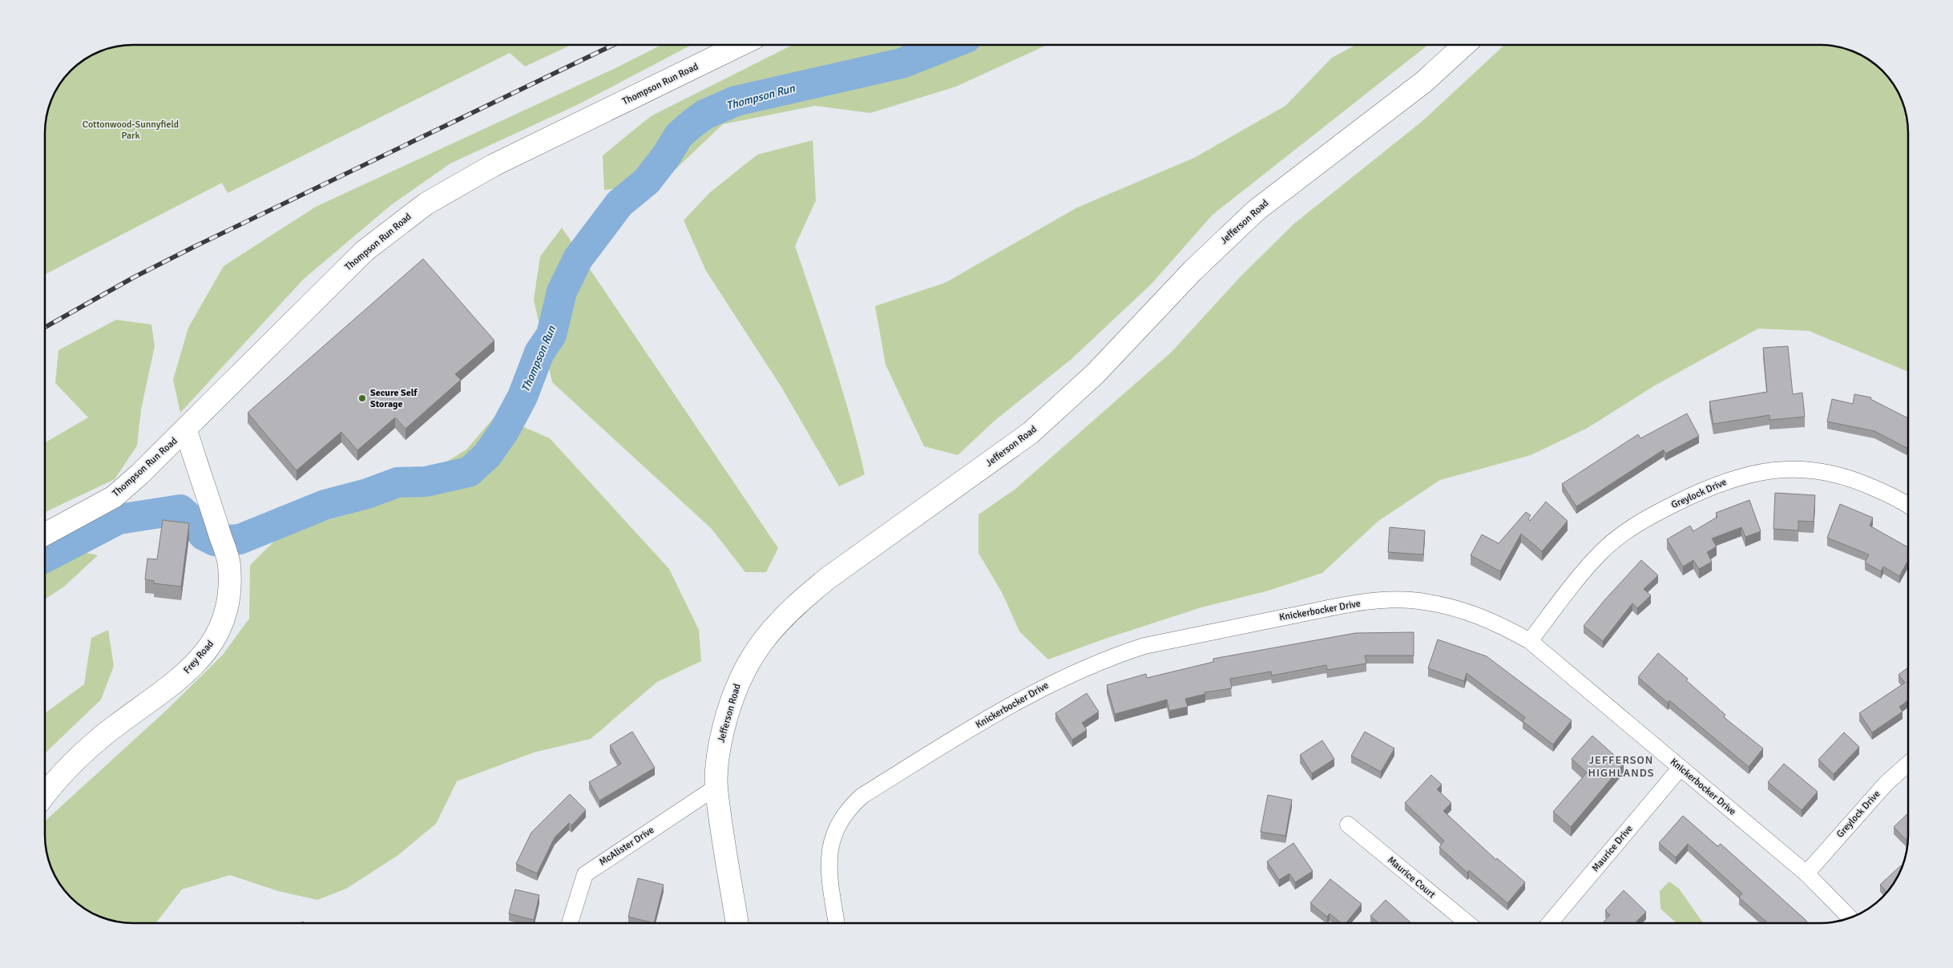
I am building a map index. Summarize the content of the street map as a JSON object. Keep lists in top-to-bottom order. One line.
{"streets":{"street":["Thompson Run Road","Jefferson Road","Greylock Drive","Knickerbocker Drive","Frey Road","McAlister Drive","Maurice Drive","Maurice Court"]},"crossings":[["Thompson Run Road","Frey Road"],["Jefferson Road","McAlister Drive"],["Greylock Drive","Knickerbocker Drive"],["Knickerbocker Drive","Maurice Drive"]],"districts":["JEFFERSON HIGHLANDS"],"water":["Thompson Run"],"parks":["Cottonwood-Sunnyfield Park"],"places":["Secure Self Storage"]}
